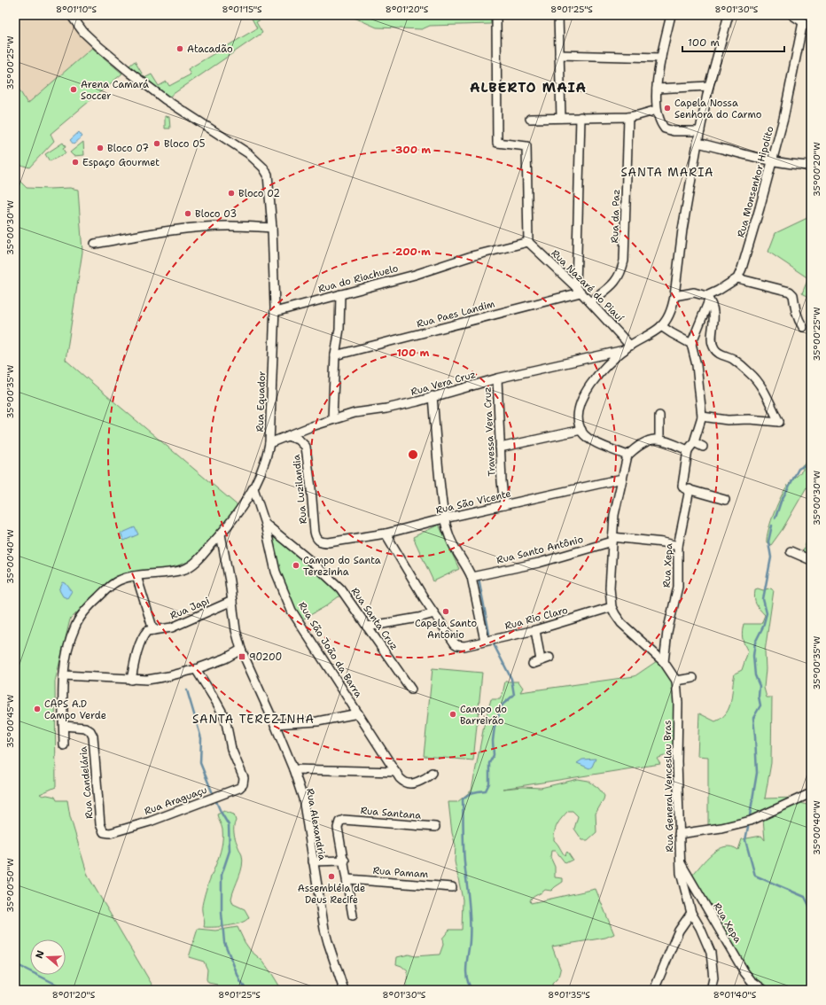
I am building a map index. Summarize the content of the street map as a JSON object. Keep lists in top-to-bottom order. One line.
{"streets":{"street":["Rua Monsenhor Hipolito","Rua da Paz","Rua do Riachuelo","Rua Nazaré do Piauí","Rua Paes Landim","Rua Vera Cruz","Rua Equador","Travessa Vera Cruz","Rua Luzilandia","Rua São Vicente","Rua Santo Antônio","Rua Xepa","Rua Japi","Rua Rio Claro","Rua Santa Cruz","Rua São João da Barra","Rua Candelária","Rua General Venceslau Bras","Rua Araguaçu","Rua Santana","Rua Alexandria","Rua Pamam"]},"crossings":[["Rua da Paz","Rua Nazaré do Piauí"],["Rua do Riachuelo","Rua Nazaré do Piauí"],["Rua do Riachuelo","Rua Equador"],["Rua Nazaré do Piauí","Rua Paes Landim"],["Rua Nazaré do Piauí","Rua Vera Cruz"],["Rua Vera Cruz","Rua Equador"],["Rua Vera Cruz","Travessa Vera Cruz"],["Rua Vera Cruz","Rua Luzilandia"],["Rua Equador","Rua São João da Barra"],["Rua Equador","Rua Candelária"],["Travessa Vera Cruz","Rua São Vicente"],["Rua Luzilandia","Rua São Vicente"],["Rua Xepa","Rua General Venceslau Bras"],["Rua Japi","Rua Alexandria"],["Rua Rio Claro","Rua General Venceslau Bras"],["Rua Santa Cruz","Rua São João da Barra"],["Rua São João da Barra","Rua Candelária"],["Rua Candelária","Rua Araguaçu"],["Rua Candelária","Rua Alexandria"]],"districts":["ALBERTO MAIA","SANTA MARIA","SANTA TEREZINHA"],"places":{"other":["Atacadão","Arena Camará Soccer","Capela Nossa Senhora do Carmo","Bloco 05","Bloco 07","Espaço Gourmet","Bloco 02","Bloco 03","Campo do Santa Terezinha","Capela Santo Antônio","CAPS A.D Campo Verde","Campo do Barreirão","Assembléia de Deus Recife"],"transit":["90200"]},"scale_bar":"100 m","north":"left","coordinates":["8°01'10\"S","8°01'15\"S","8°01'20\"S","8°01'25\"S","8°01'30\"S","35°00'25\"W","35°00'20\"W","35°00'30\"W","35°00'35\"W","35°00'40\"W","35°00'45\"W","35°00'50\"W","8°01'35\"S","8°01'40\"S"],"rings":["300 m","200 m","100 m"]}
